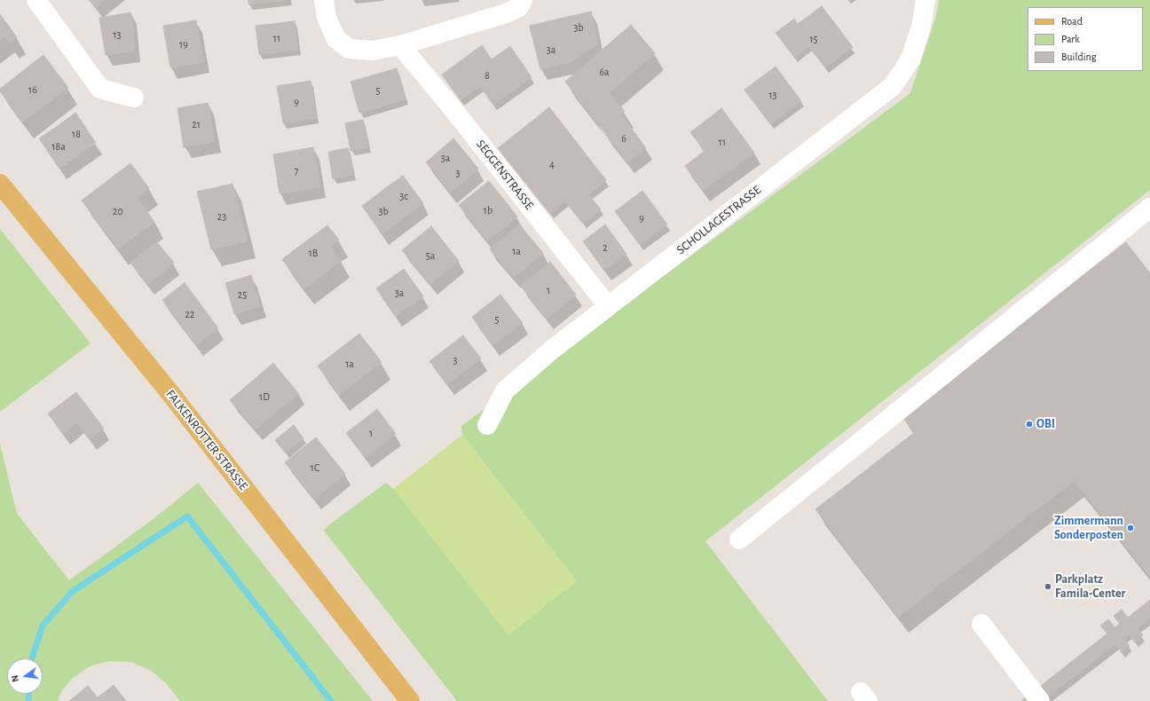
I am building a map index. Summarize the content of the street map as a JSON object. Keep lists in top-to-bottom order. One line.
{"streets":{"main road":["FALKENROTTER STRASSE"],"street":["SEGGENSTRASSE","SCHOLLAGESTRASSE"]},"crossings":[["SEGGENSTRASSE","SCHOLLAGESTRASSE"]],"places":["OBI","Zimmermann Sonderposten","Parkplatz Famila-Center"],"house_numbers":["3b","13","11","15","19","3a","6a","8","16","5","13","9","21","18","6","11","18a","3a","4","7","3","3c","1b","20","3b","23","9","2","1a","1B","5a","1","3a","25","22","5","3","1a","1D","1","1C"],"legend":["Road","Park","Building"],"north":"left"}
